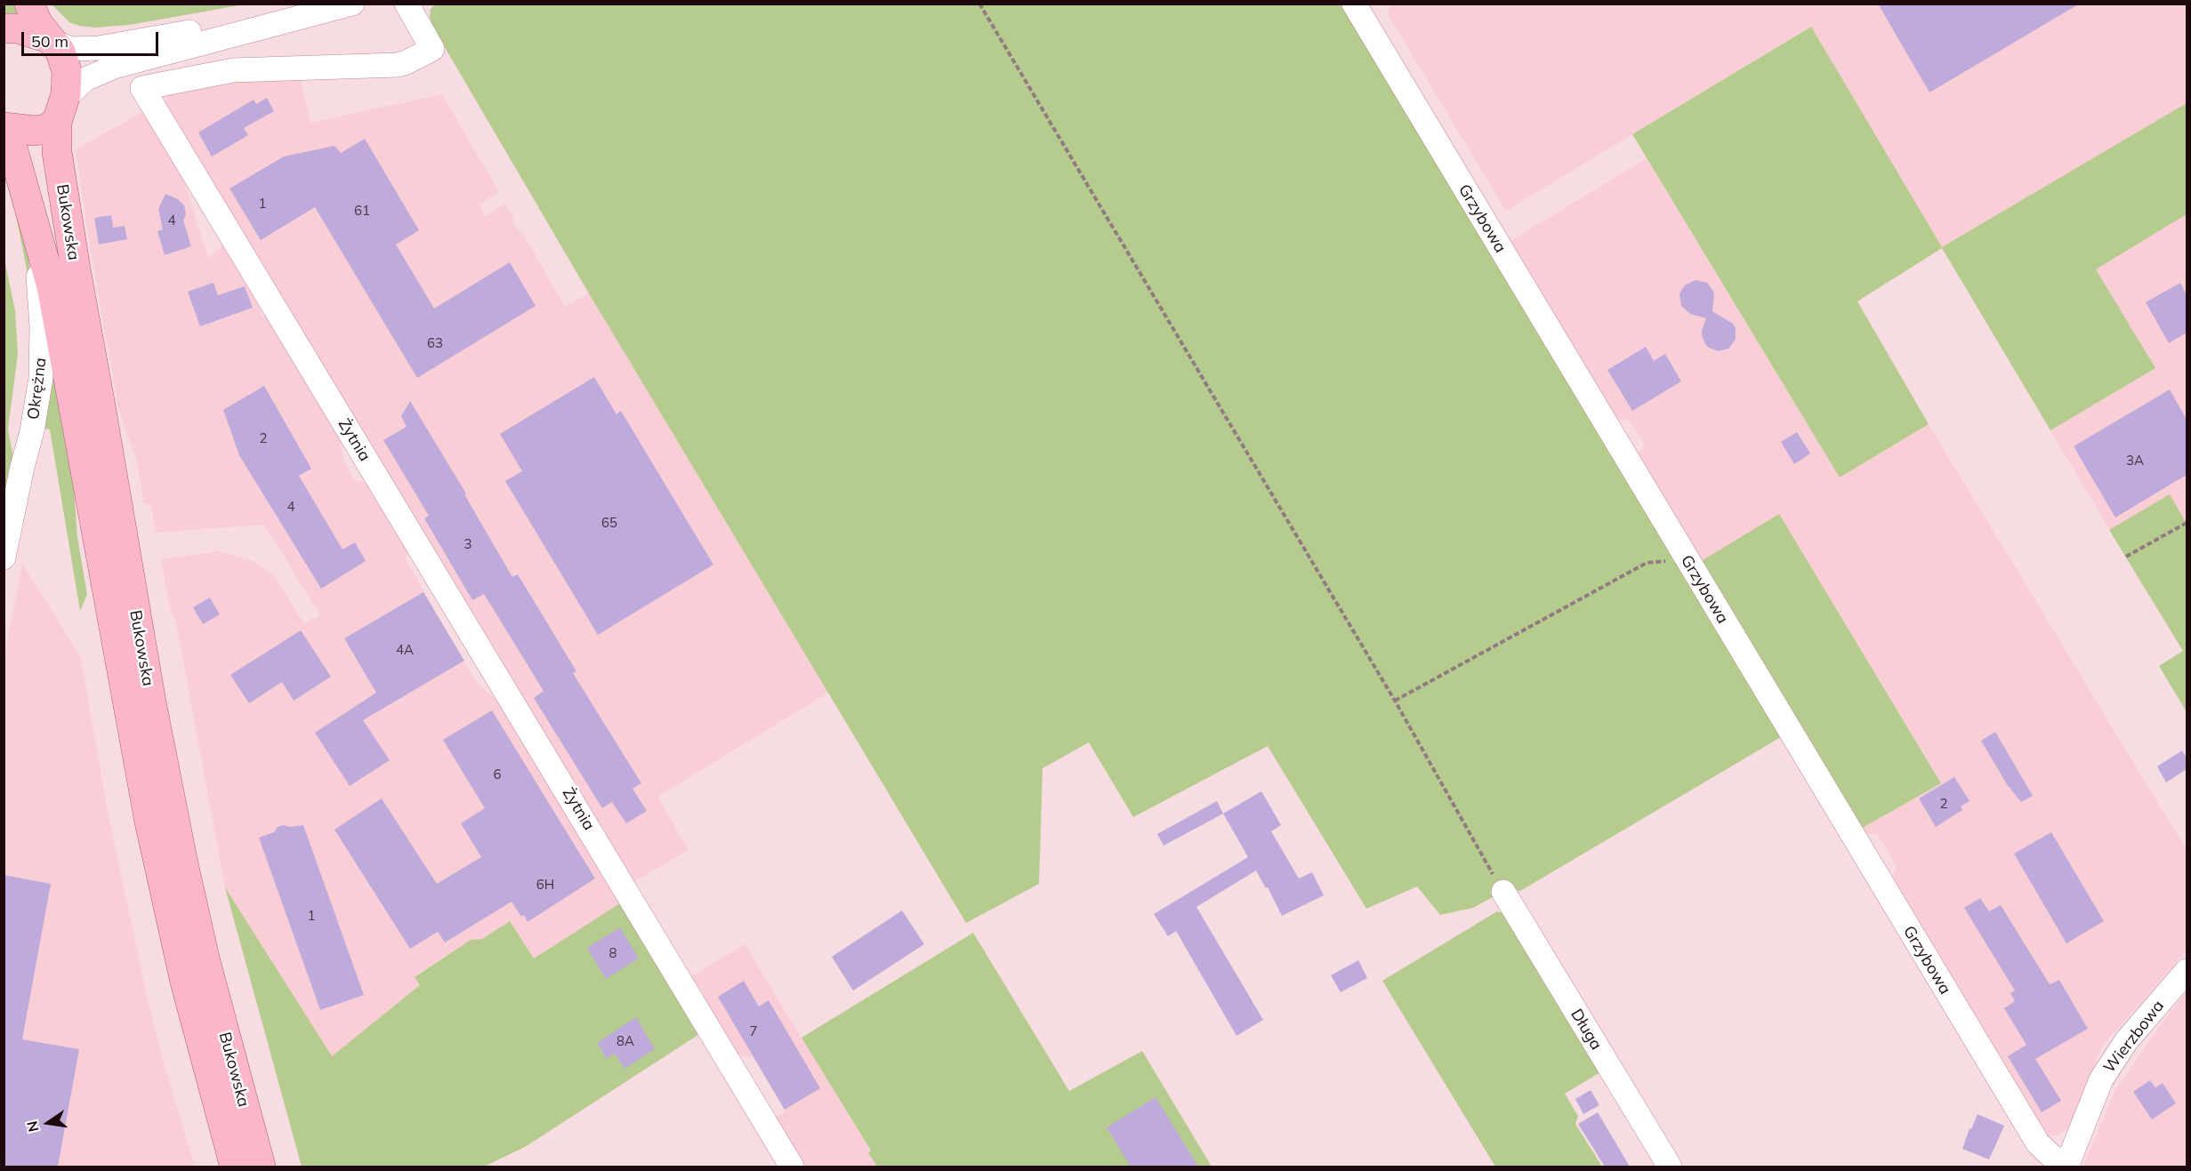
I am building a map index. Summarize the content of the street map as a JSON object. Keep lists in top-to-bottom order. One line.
{"streets":{"main road":["Bukowska"],"street":["Grzybowa","Okrężna","Żytnia","Długa","Wierzbowa"]},"crossings":[["Grzybowa","Wierzbowa"],["Bukowska","Okrężna"]],"house_numbers":["1","61","4","63","2","3A","4","65","3","4A","6","2","6H","1","8","7","8A"],"scale_bar":"50 m","north":"left"}
